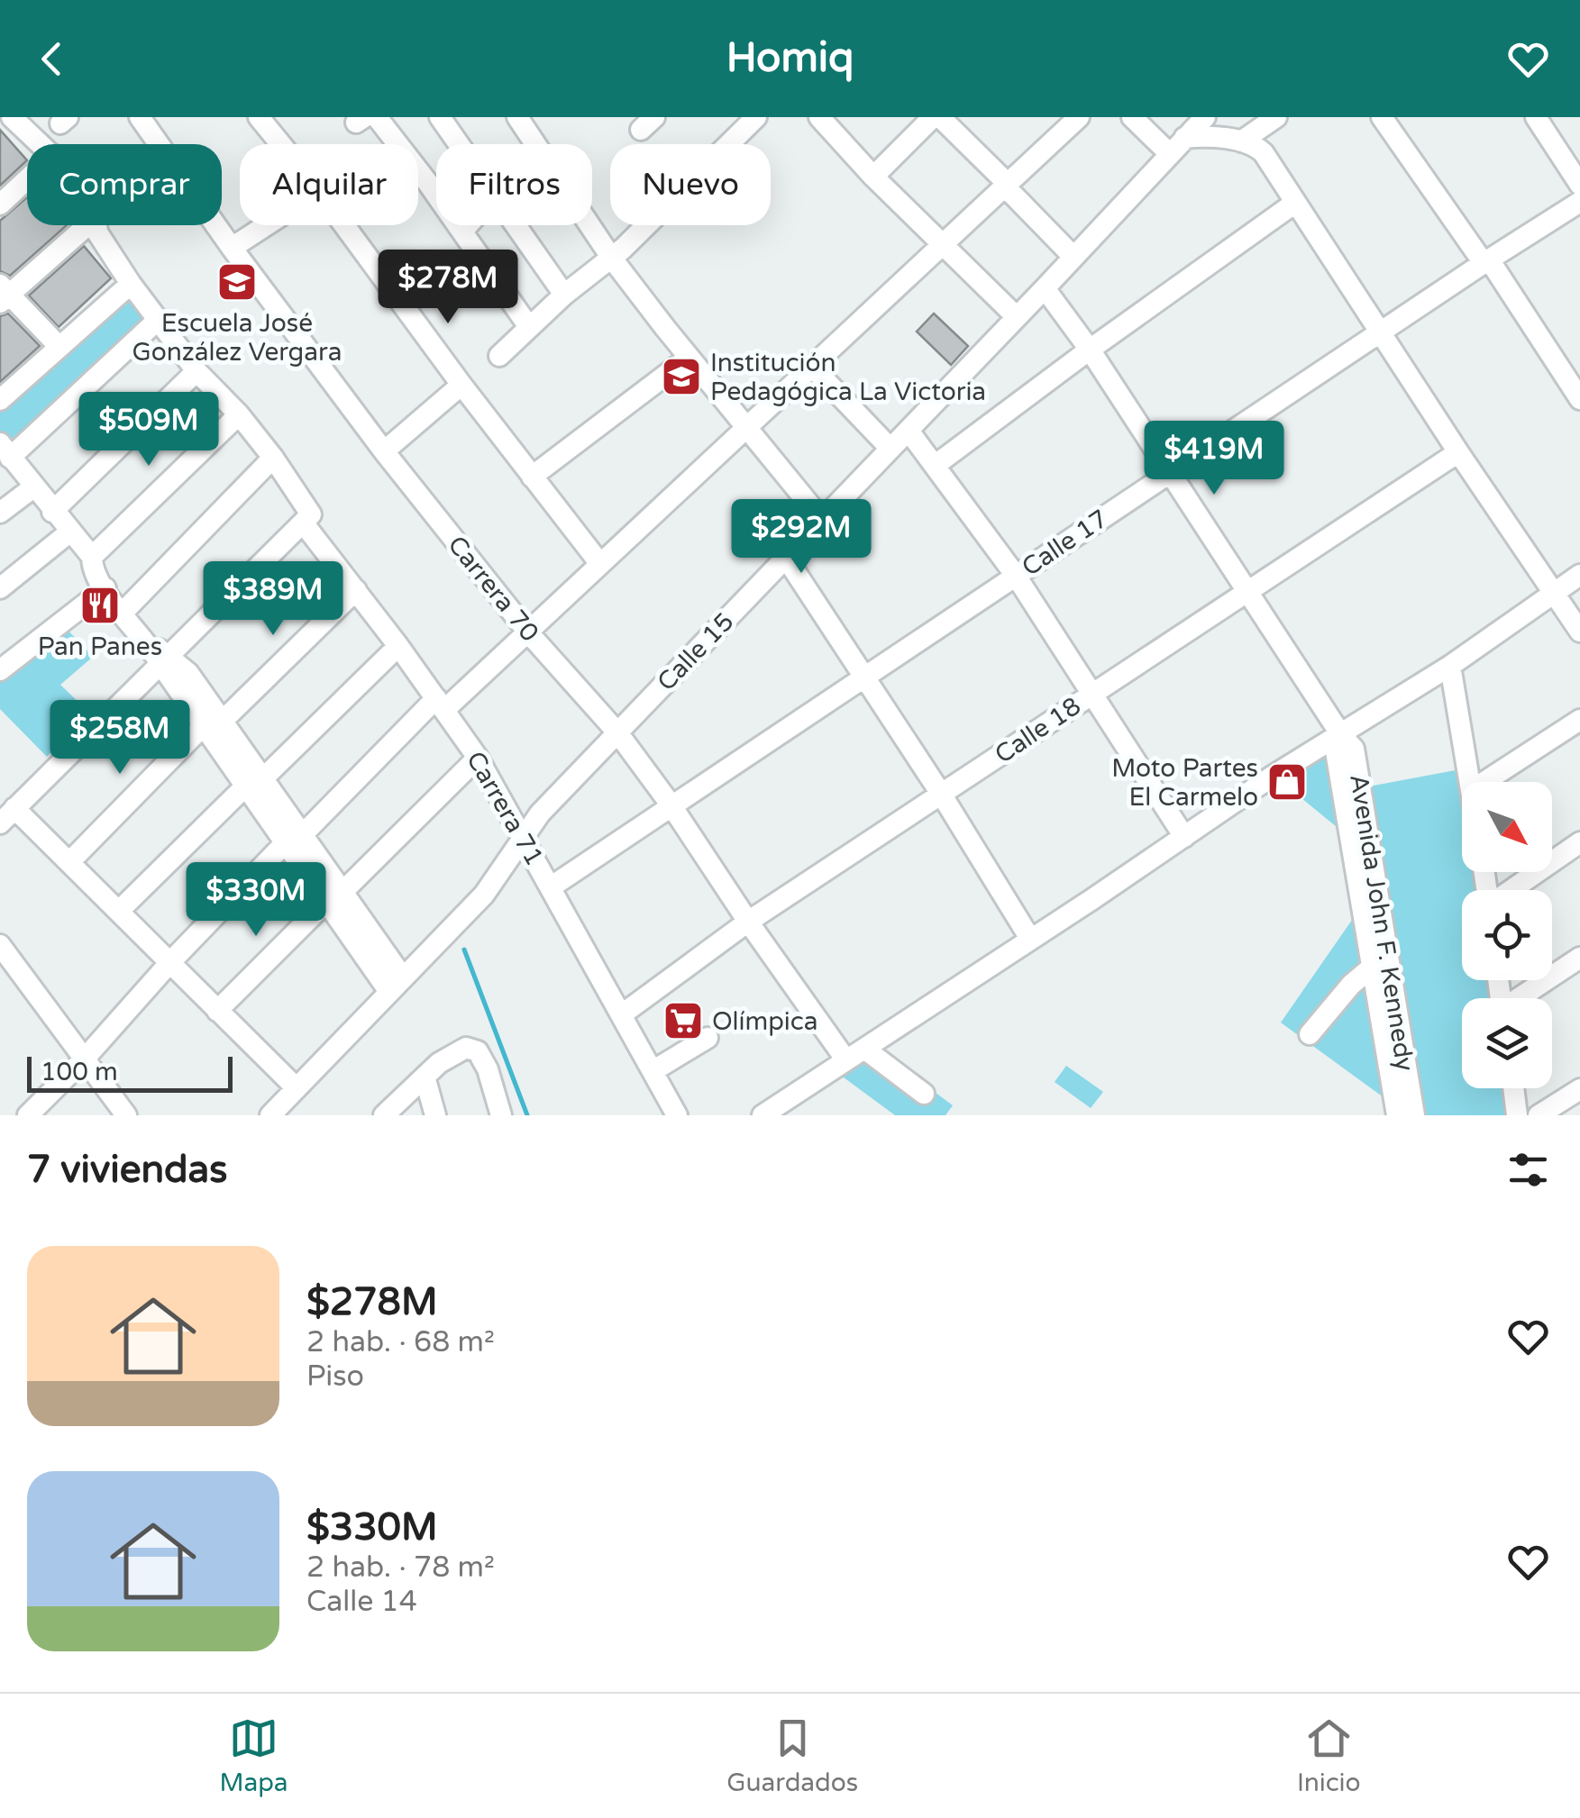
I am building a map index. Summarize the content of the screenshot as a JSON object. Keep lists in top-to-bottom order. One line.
{"streets":{"street":["Calle 17","Carrera 70","Calle 15","Calle 18","Carrera 71","Avenida John F. Kennedy"]},"crossings":[["Calle 17","Carrera 70"],["Calle 17","Carrera 71"],["Calle 17","Avenida John F. Kennedy"],["Carrera 70","Calle 15"],["Carrera 70","Calle 18"],["Calle 15","Carrera 71"],["Calle 15","Avenida John F. Kennedy"],["Calle 18","Carrera 71"],["Calle 18","Avenida John F. Kennedy"]],"places":{"school or university":["Escuela José González Vergara","Institución Pedagógica La Victoria"],"restaurant":["Pan Panes"],"shop":["Moto Partes El Carmelo"],"supermarket":["Olímpica"]},"scale_bar":"100 m","north":"bottom right","page":{"header":"Homiq","chip":["Comprar","Alquilar","Filtros","Nuevo"],"price":["$278M","$509M","$419M","$292M","$389M","$258M","$330M"],"scale":"100 m","heading":"7 viviendas","list":[{"name":"$278M","note":"2 hab. · 68 m² · Piso"},{"name":"$330M","note":"2 hab. · 78 m² · Calle 14"}],"tabs":["Mapa","Guardados","Inicio"]}}
